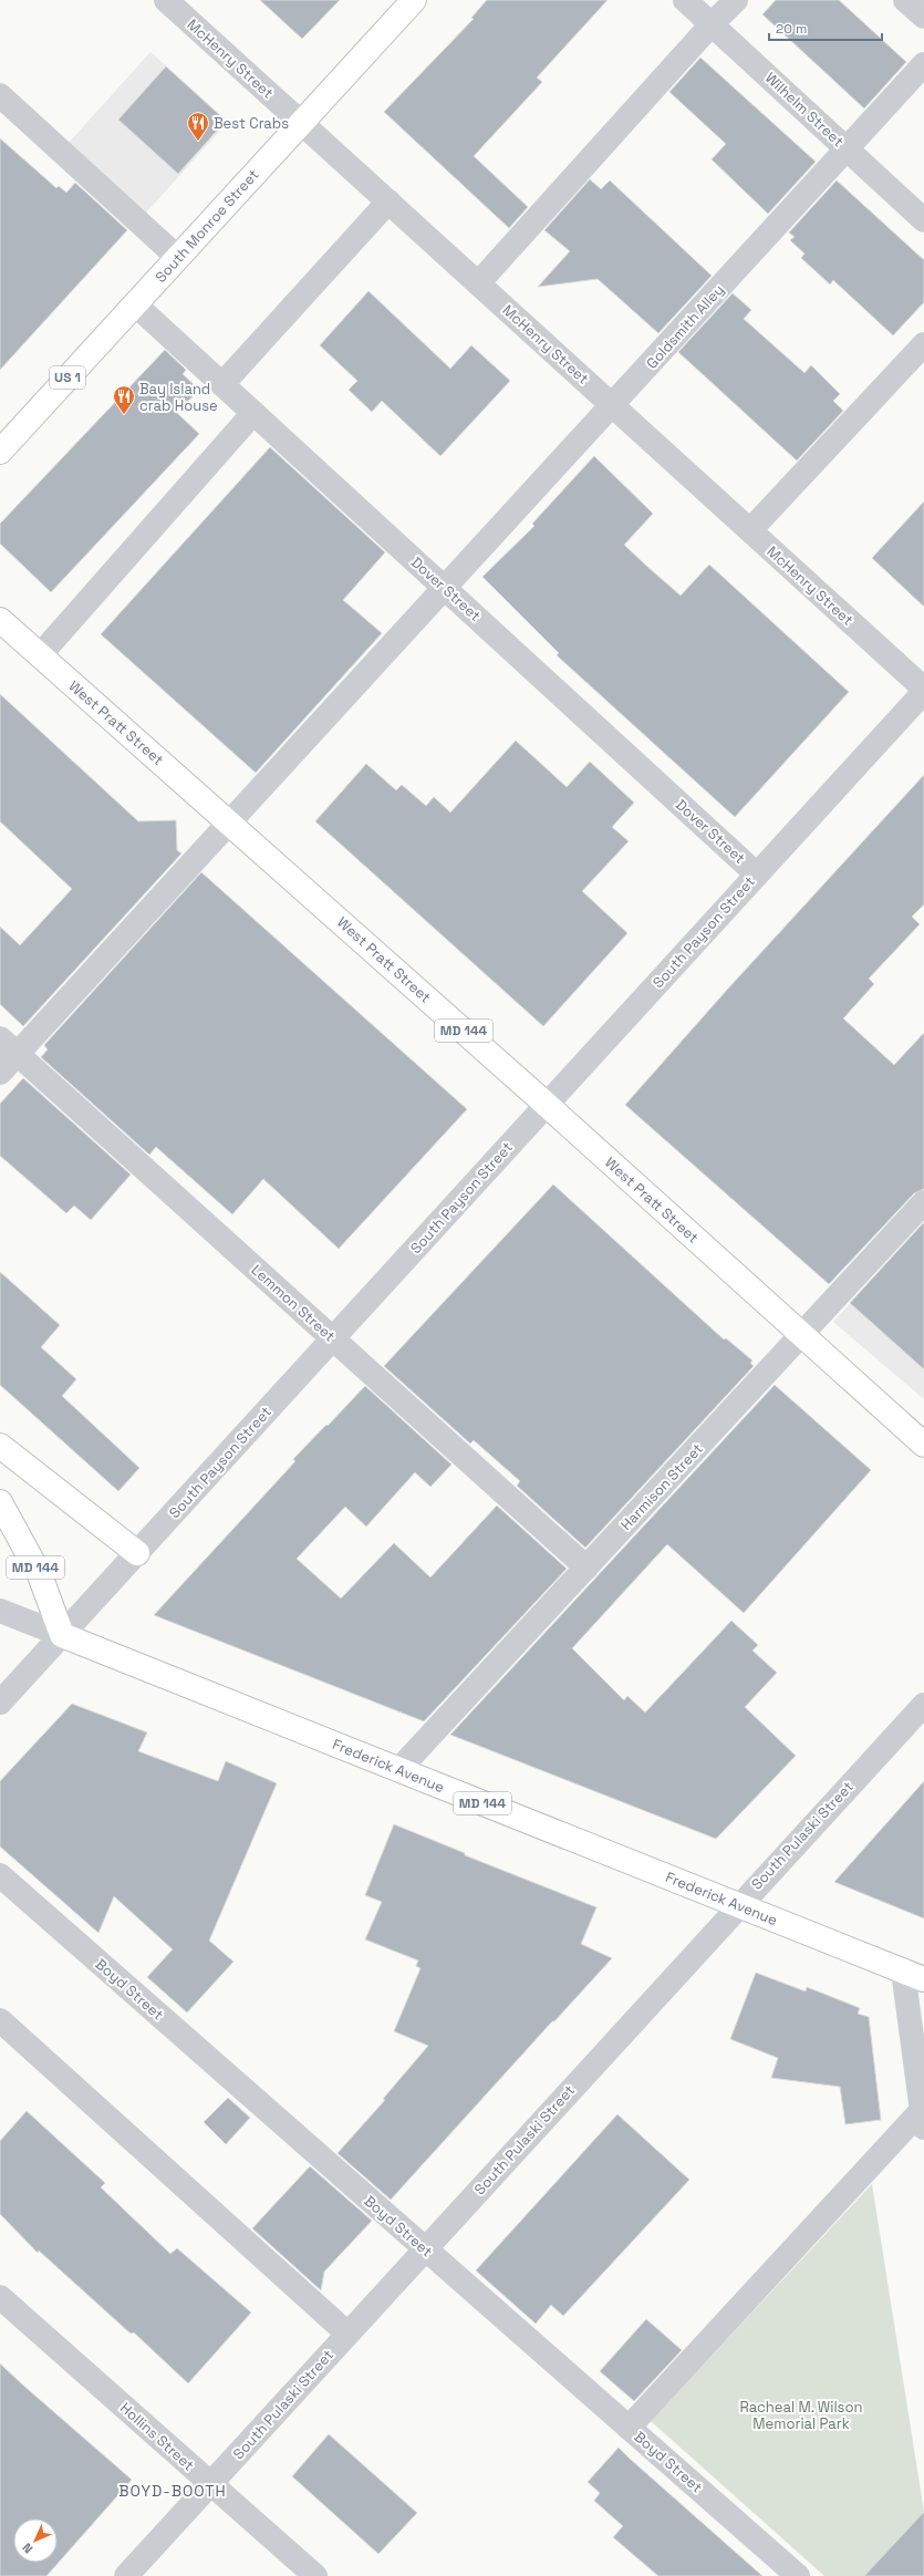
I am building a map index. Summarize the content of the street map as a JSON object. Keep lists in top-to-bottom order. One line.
{"streets":{"main road":["South Monroe Street","US 1","West Pratt Street","MD 144","Frederick Avenue"],"street":["McHenry Street","Wilhelm Street","Goldsmith Alley","Dover Street","South Payson Street","Lemmon Street","Harmison Street","South Pulaski Street","Boyd Street","Hollins Street"]},"crossings":[["McHenry Street","South Monroe Street"],["McHenry Street","Goldsmith Alley"],["McHenry Street","South Payson Street"],["Wilhelm Street","Goldsmith Alley"],["South Monroe Street","Dover Street"],["Goldsmith Alley","Dover Street"],["Goldsmith Alley","West Pratt Street"],["Goldsmith Alley","Lemmon Street"],["Dover Street","South Payson Street"],["West Pratt Street","South Payson Street"],["West Pratt Street","Harmison Street"],["South Payson Street","MD 144"],["South Payson Street","Lemmon Street"],["South Payson Street","Frederick Avenue"],["MD 144","Frederick Avenue"],["Lemmon Street","Harmison Street"],["Harmison Street","Frederick Avenue"],["Frederick Avenue","South Pulaski Street"],["South Pulaski Street","Boyd Street"],["South Pulaski Street","Hollins Street"]],"districts":["BOYD-BOOTH"],"parks":["Racheal M. Wilson Memorial Park"],"places":{"restaurant":["Best Crabs","Bay Island crab House"]},"scale_bar":"20 m","north":"bottom left"}
